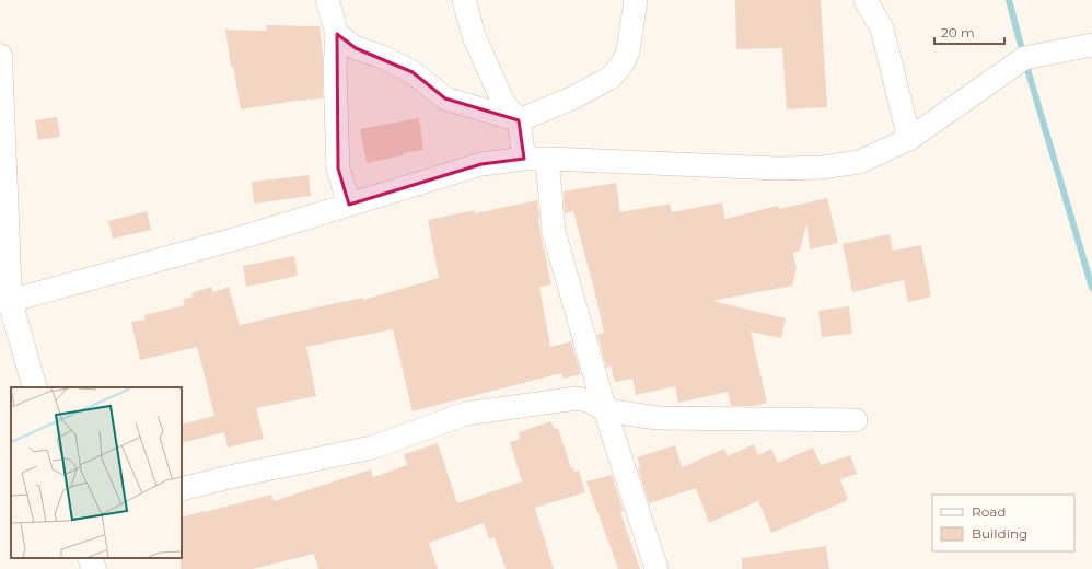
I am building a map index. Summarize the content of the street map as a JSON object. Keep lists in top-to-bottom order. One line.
{"legend":["Road","Building"],"scale_bar":"20 m"}
